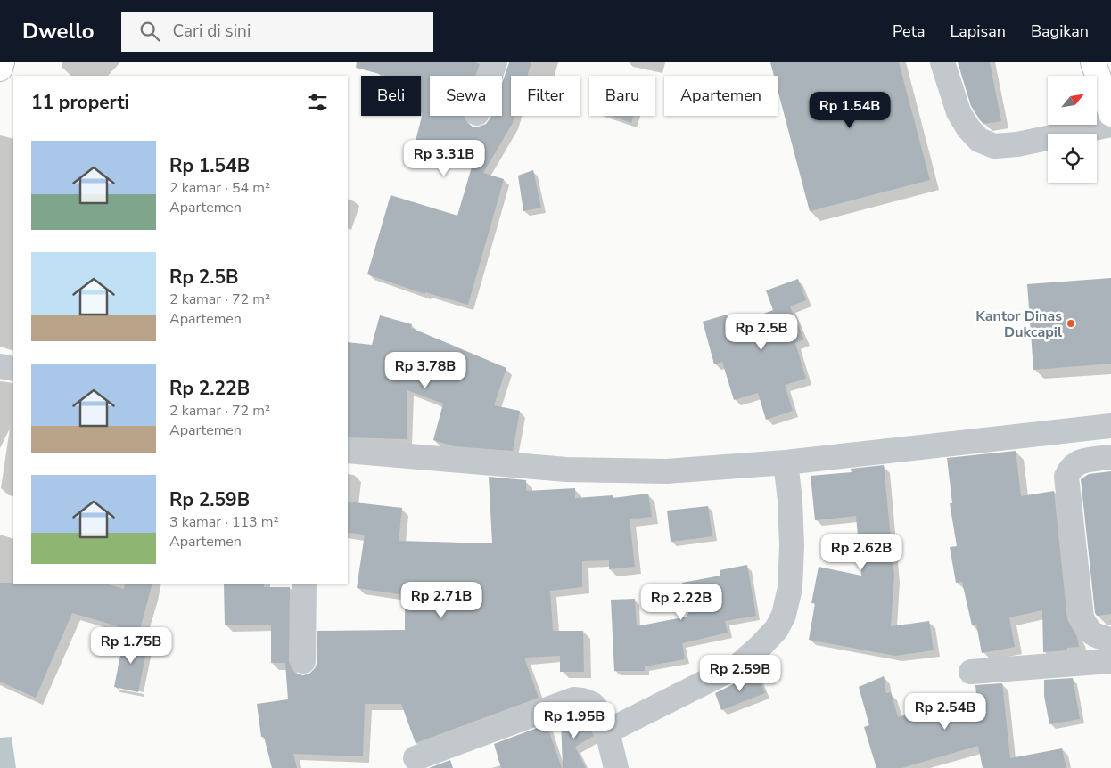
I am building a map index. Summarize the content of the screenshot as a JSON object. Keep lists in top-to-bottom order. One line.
{"places":["Kantor Dinas Dukcapil"],"north":"top right","page":{"header":"Dwello","search":"Cari di sini","nav":["Peta","Lapisan","Bagikan"],"chip":["Beli","Sewa","Filter","Baru","Apartemen"],"heading":"11 properti","price":["Rp 1.54B","Rp 3.31B","Rp 2.5B","Rp 3.78B","Rp 2.62B","Rp 2.71B","Rp 2.22B","Rp 1.75B","Rp 2.59B","Rp 2.54B","Rp 1.95B"],"list":[{"name":"Rp 1.54B","note":"2 kamar · 54 m² · Apartemen"},{"name":"Rp 2.5B","note":"2 kamar · 72 m² · Apartemen"},{"name":"Rp 2.22B","note":"2 kamar · 72 m² · Apartemen"},{"name":"Rp 2.59B","note":"3 kamar · 113 m² · Apartemen"}]}}
